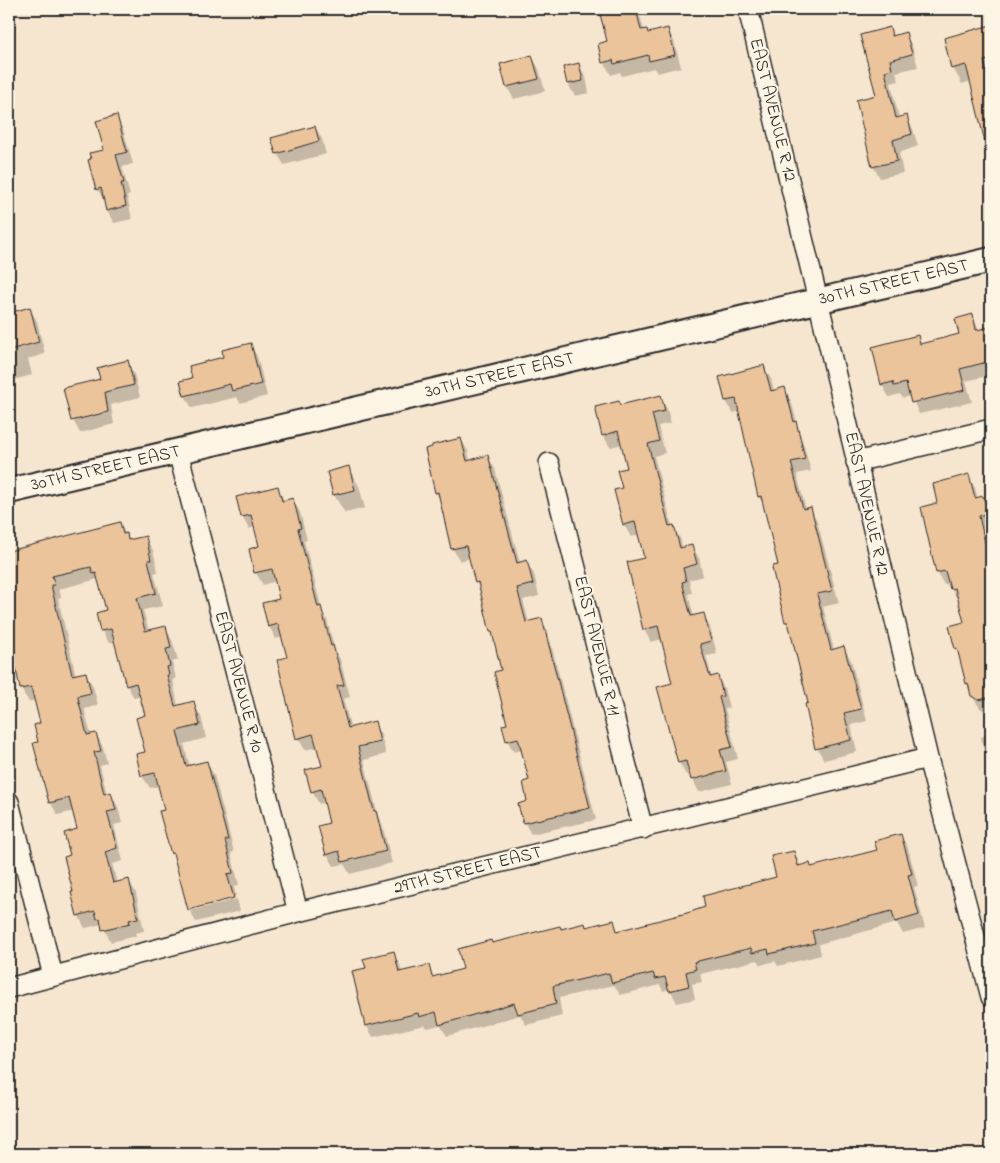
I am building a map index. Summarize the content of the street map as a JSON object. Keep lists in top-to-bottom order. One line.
{"streets":{"street":["EAST AVENUE R 12","30TH STREET EAST","EAST AVENUE R 11","EAST AVENUE R 10","29TH STREET EAST"]},"crossings":[["EAST AVENUE R 12","30TH STREET EAST"],["EAST AVENUE R 12","29TH STREET EAST"],["30TH STREET EAST","EAST AVENUE R 10"],["EAST AVENUE R 11","29TH STREET EAST"],["EAST AVENUE R 10","29TH STREET EAST"]]}
